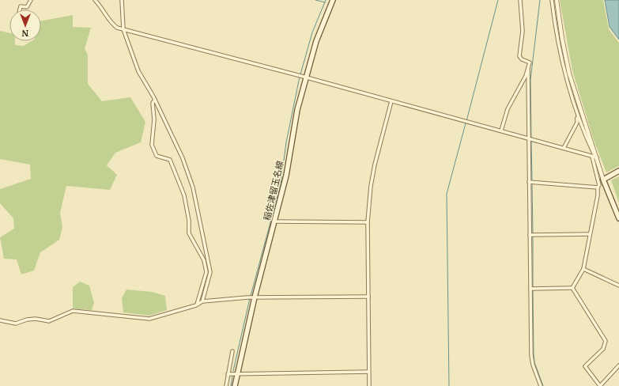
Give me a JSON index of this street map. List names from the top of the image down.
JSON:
{
  "streets": {
    "main road": ["稲佐津留玉名線"]
  },
  "north": "bottom"
}
